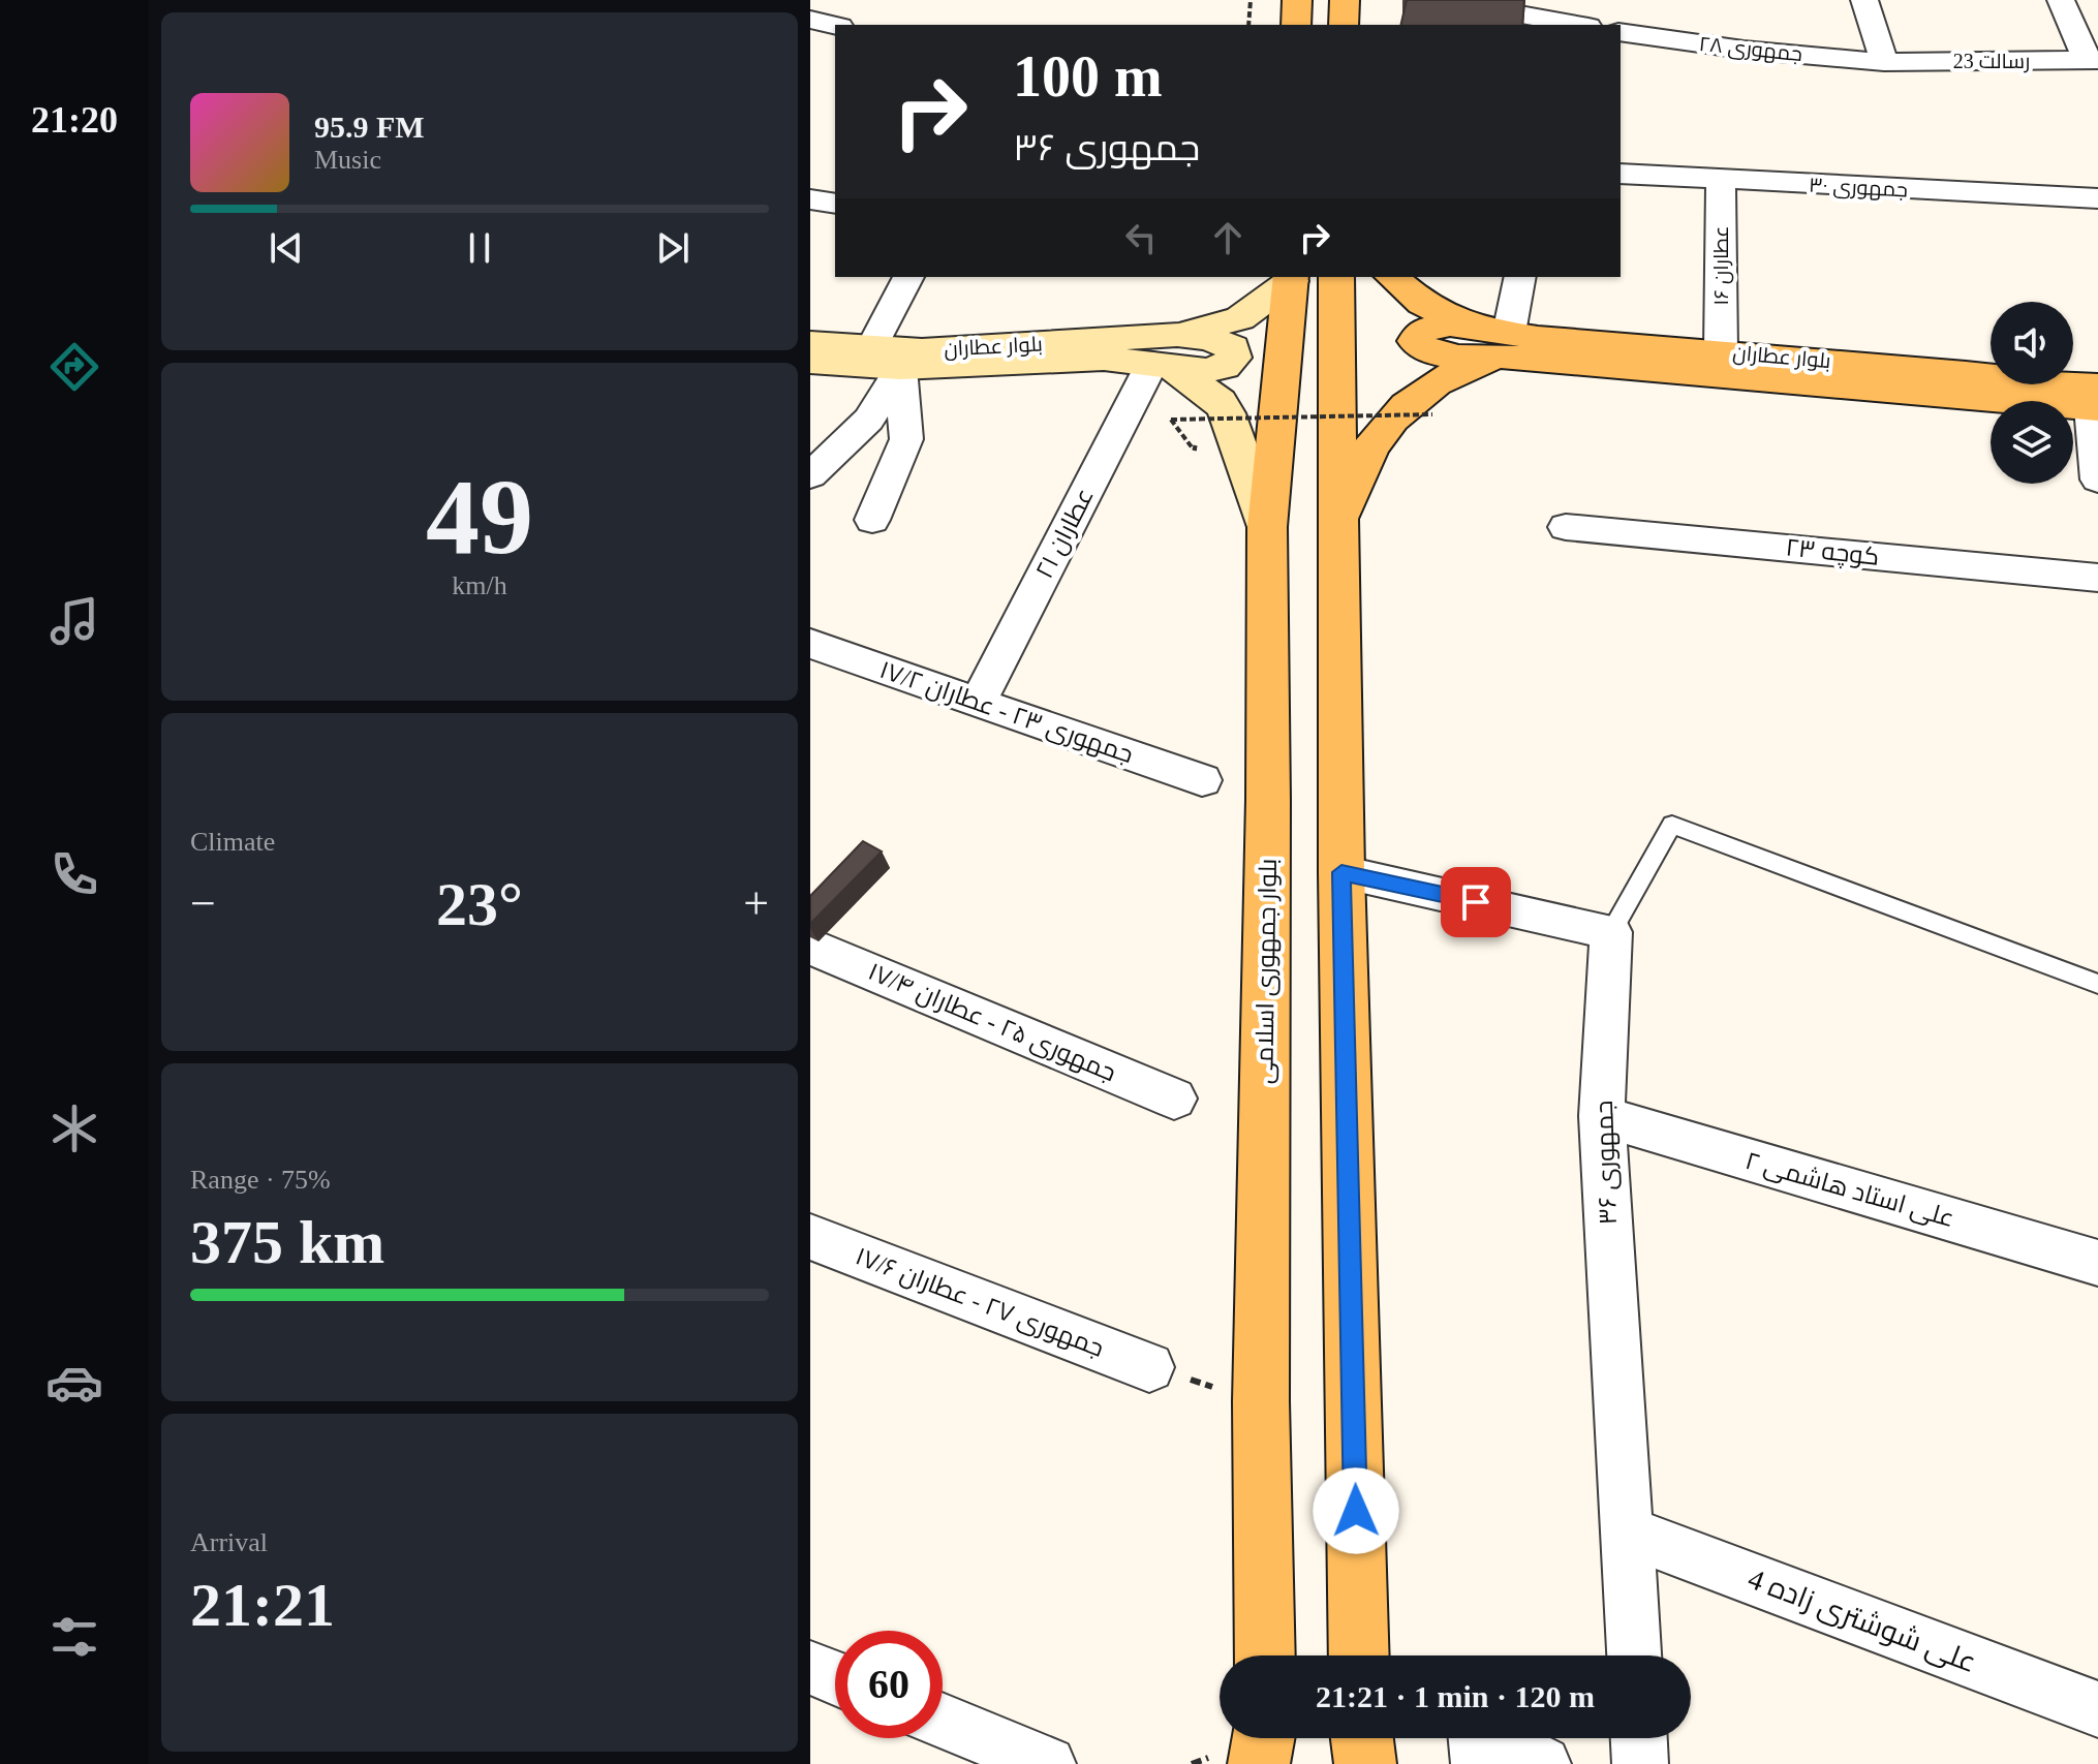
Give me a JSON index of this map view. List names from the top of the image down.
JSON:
{
  "streets": {
    "main road": ["بلوار عطاران", "بلوار جمهوری اسلامی"],
    "street": [
      "جمهوری ۲۸",
      "رسالت 23",
      "جمهوری ۳۰",
      "عطاران ۱۶",
      "عطاران ۲۱",
      "کوچه ۲۳",
      "جمهوری ۲۳ - عطاران ۱۷/۲",
      "جمهوری ۲۵ - عطاران ۱۷/۴",
      "جمهوری ۳۶",
      "علی استاد هاشمی ۲",
      "جمهوری ۲۷ - عطاران ۱۷/۶",
      "علی شوشتری زاده 4"
    ]
  },
  "crossings": [
    ["جمهوری ۲۸", "رسالت 23"],
    ["جمهوری ۳۰", "عطاران ۱۶"],
    ["عطاران ۱۶", "بلوار عطاران"],
    ["بلوار عطاران", "عطاران ۲۱"],
    ["عطاران ۲۱", "جمهوری ۲۳ - عطاران ۱۷/۲"],
    ["جمهوری ۳۶", "علی استاد هاشمی ۲"],
    ["جمهوری ۳۶", "علی شوشتری زاده 4"]
  ],
  "page": {
    "tabs": "21:20",
    "turn": ["100 m", "جمهوری ۳۶"],
    "song": ["95.9 FM", "Music"],
    "tile": [
      ["49", "km/h"],
      "Climate",
      ["Range · 75%", "375 km"],
      ["Arrival", "21:21"]
    ],
    "heat": ["−", "23°", "+"],
    "limit": "60",
    "trip": "21:21 · 1 min · 120 m"
  }
}
